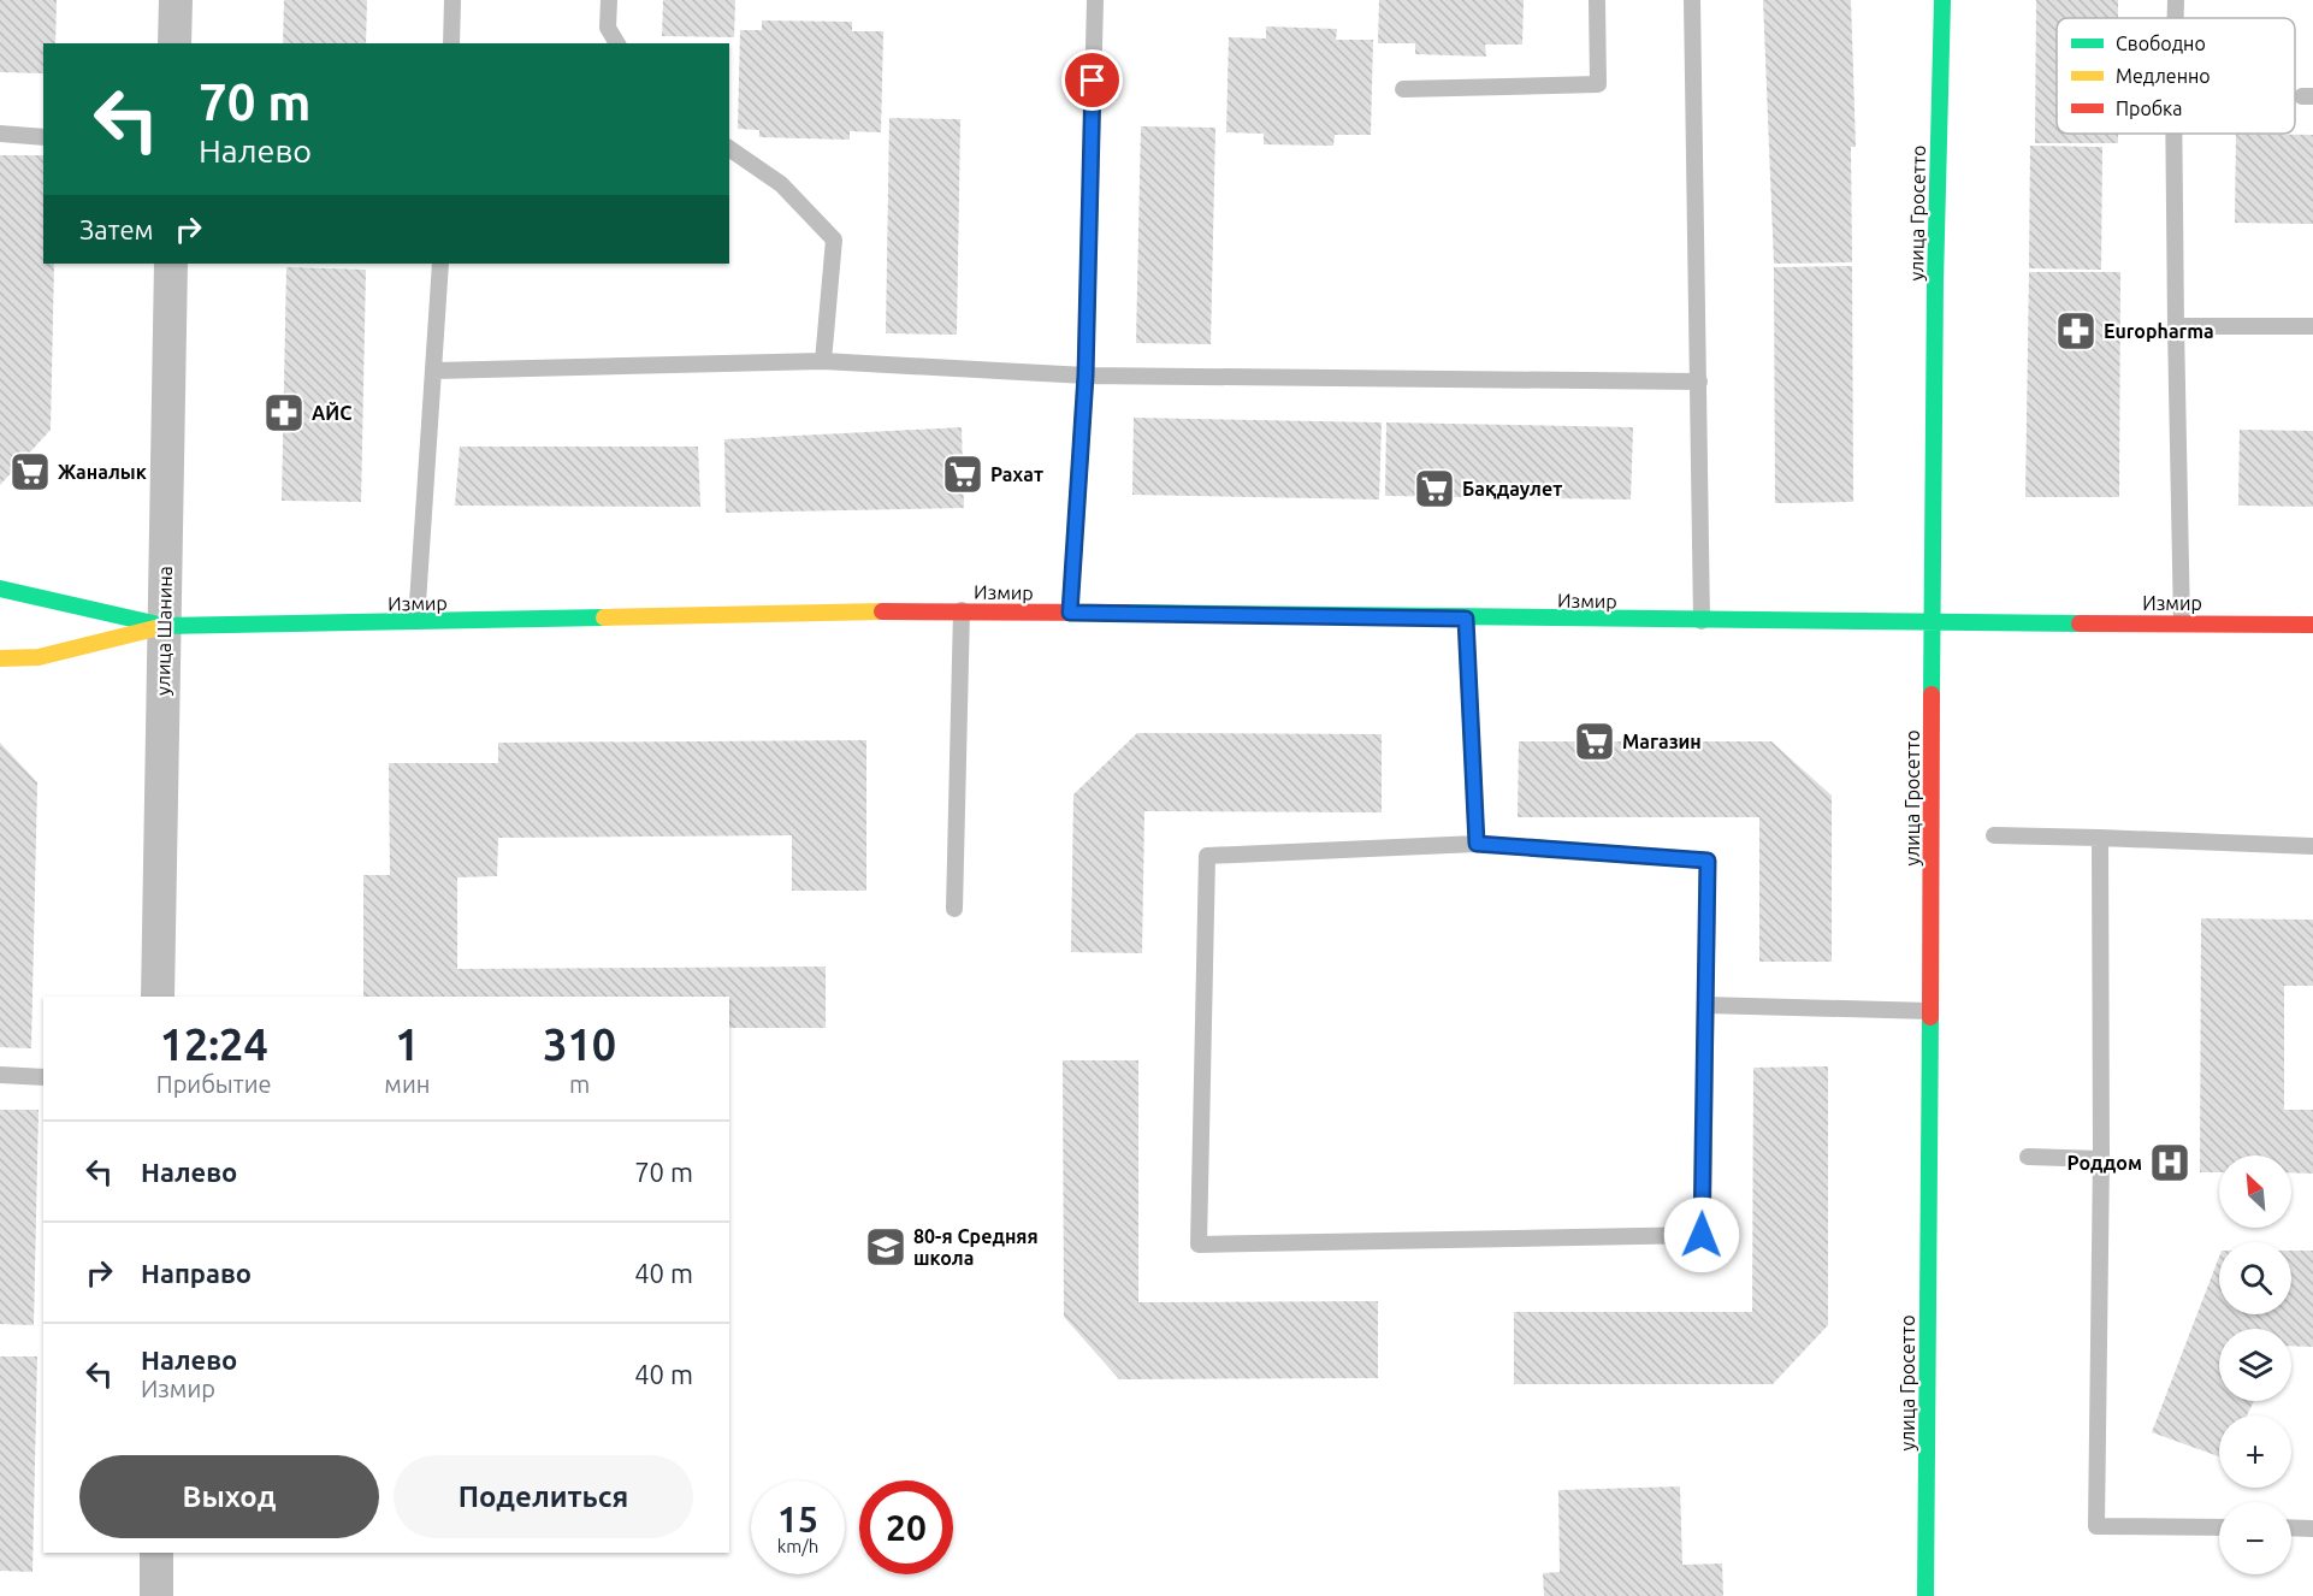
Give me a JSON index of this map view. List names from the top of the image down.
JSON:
{
  "streets": {
    "street": ["улица Гросетто", "Измир", "улица Шанина"]
  },
  "crossings": [
    ["улица Гросетто", "Измир"],
    ["Измир", "улица Шанина"]
  ],
  "places": {
    "pharmacy": ["Europharma", "АЙС"],
    "supermarket": [
      "Жаналык",
      "Рахат",
      "Бақдаулет",
      "Магазин"
    ],
    "hospital": ["Роддом"],
    "school or university": ["80-я Средняя школа"]
  },
  "legend": ["Свободно", "Медленно", "Пробка"],
  "north": "top left",
  "page": {
    "turn": ["70 m", "Налево"],
    "then": "Затем",
    "eta": [
      "12:24",
      "Прибытие",
      "1",
      "мин",
      "310",
      "m"
    ],
    "list": [
      {
        "name": "Налево",
        "value": "70 m"
      },
      {
        "name": "Направо",
        "value": "40 m"
      },
      {
        "name": "Налево",
        "note": "Измир",
        "value": "40 m"
      }
    ],
    "map_buttons": ["+", "−"],
    "buttons": ["Выход", "Поделиться"],
    "speed": "15 km/h",
    "limit": "20"
  }
}
